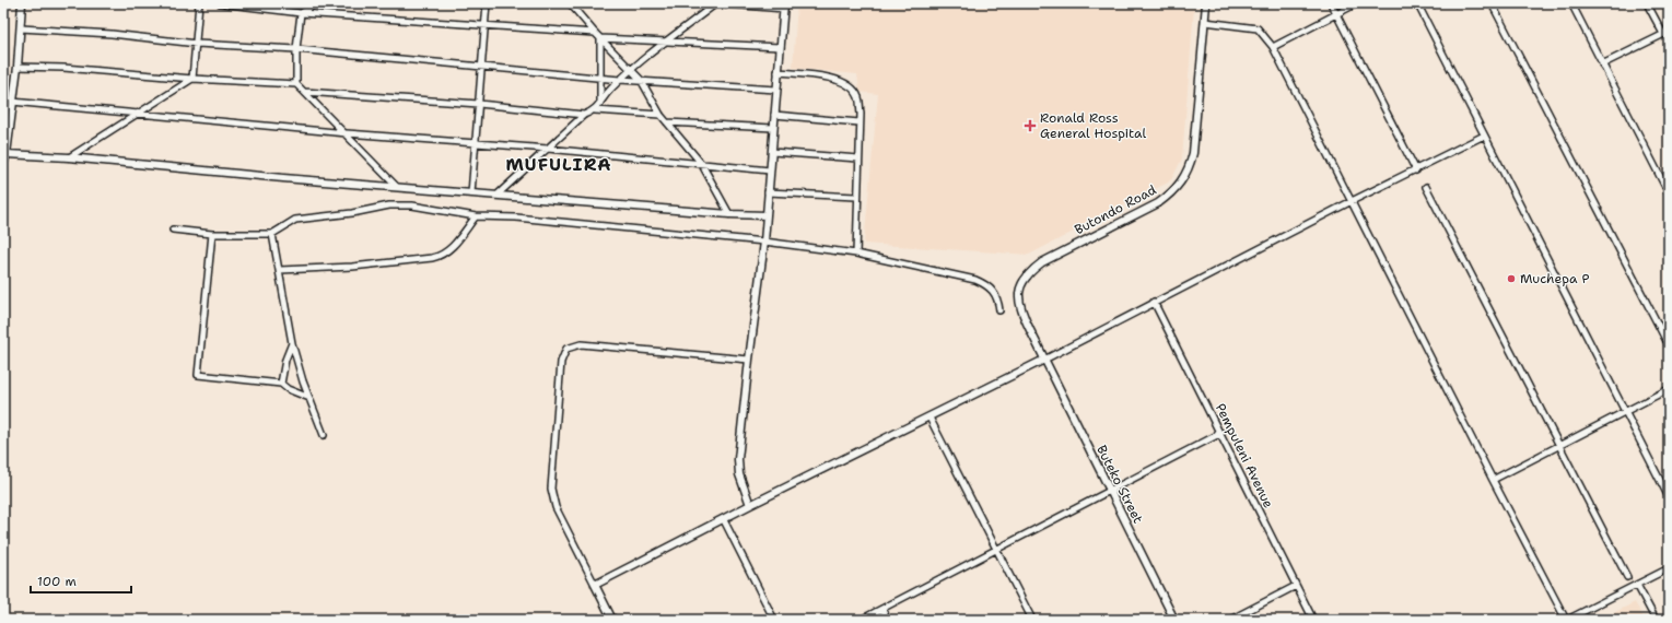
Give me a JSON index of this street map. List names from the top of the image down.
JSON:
{
  "streets": {
    "street": ["Butondo Road", "Pempuleni Avenue", "Buteko Street"]
  },
  "crossings": [
    ["Butondo Road", "Buteko Street"]
  ],
  "districts": ["MUFULIRA"],
  "places": {
    "health": ["Ronald Ross General Hospital"],
    "other": ["Muchepa P"]
  },
  "scale_bar": "100 m"
}
